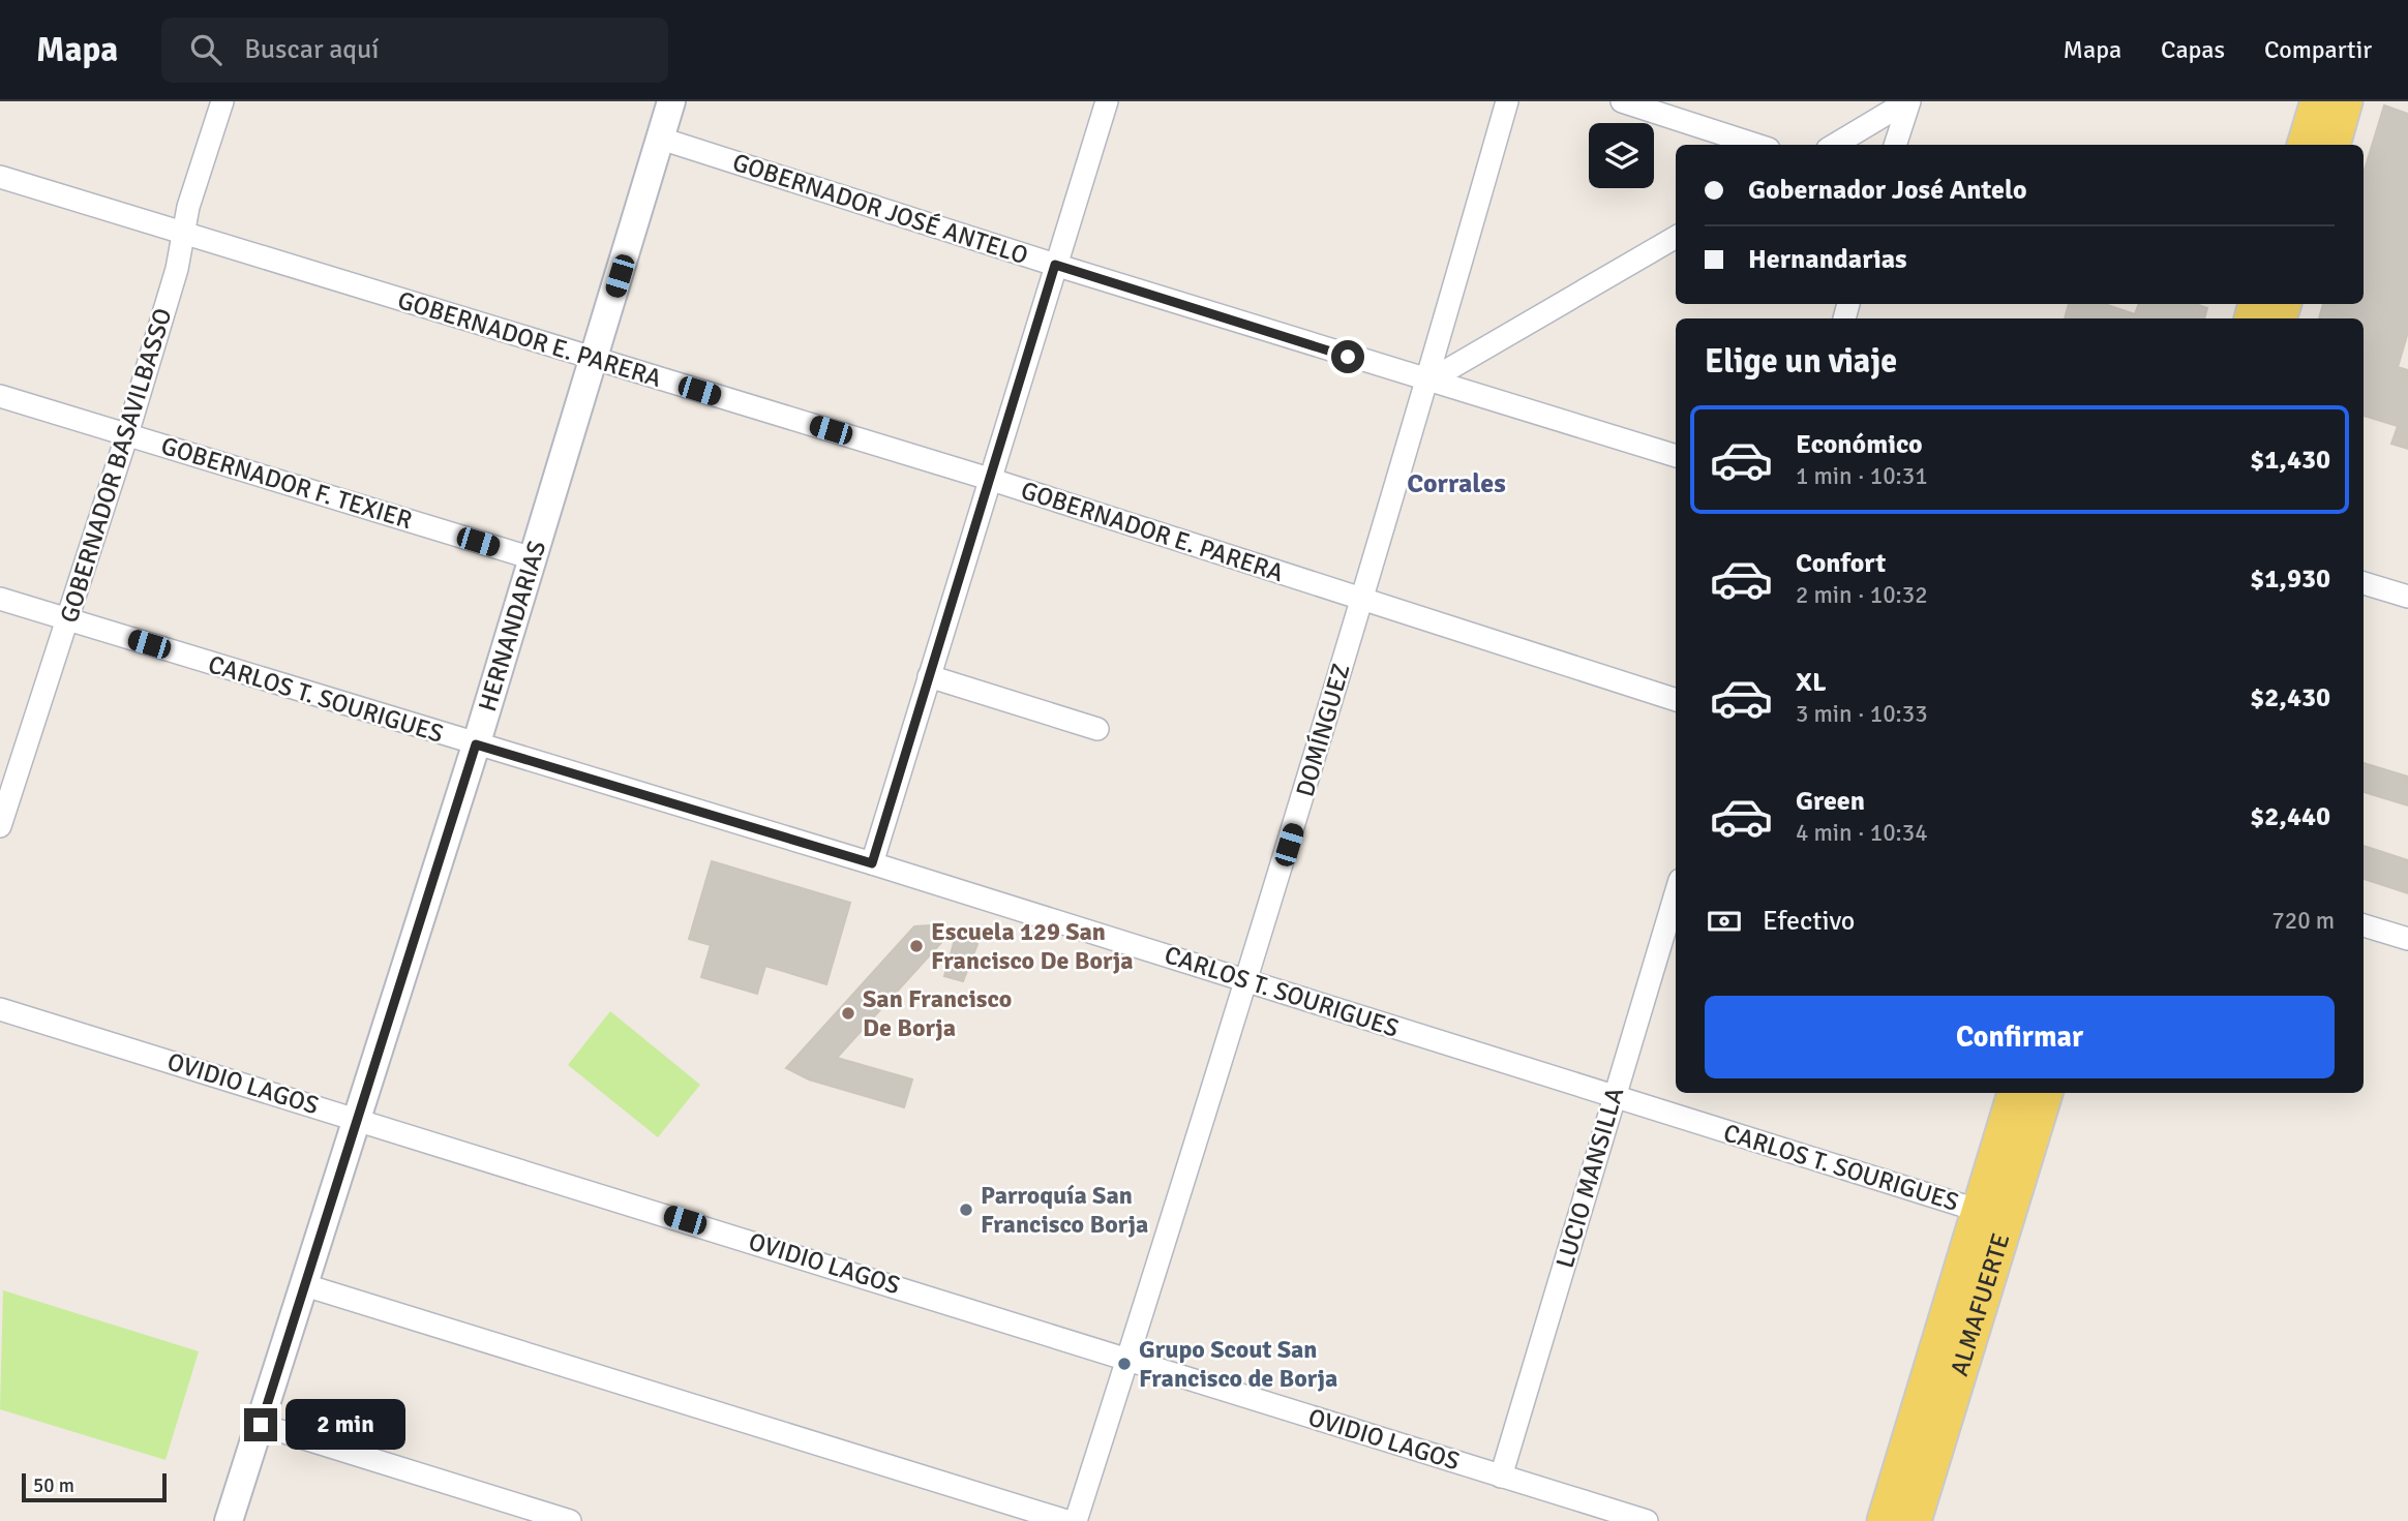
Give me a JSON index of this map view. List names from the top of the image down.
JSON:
{
  "streets": {
    "main road": ["ALMAFUERTE"],
    "street": [
      "GOBERNADOR JOSÉ ANTELO",
      "GOBERNADOR E. PARERA",
      "GOBERNADOR BASAVILBASSO",
      "GOBERNADOR F. TEXIER",
      "HERNANDARIAS",
      "CARLOS T. SOURIGUES",
      "DOMÍNGUEZ",
      "OVIDIO LAGOS",
      "LUCIO MANSILLA"
    ]
  },
  "crossings": [
    ["GOBERNADOR JOSÉ ANTELO", "HERNANDARIAS"],
    ["GOBERNADOR JOSÉ ANTELO", "DOMÍNGUEZ"],
    ["GOBERNADOR E. PARERA", "GOBERNADOR BASAVILBASSO"],
    ["GOBERNADOR E. PARERA", "HERNANDARIAS"],
    ["GOBERNADOR E. PARERA", "DOMÍNGUEZ"],
    ["GOBERNADOR BASAVILBASSO", "GOBERNADOR F. TEXIER"],
    ["GOBERNADOR BASAVILBASSO", "CARLOS T. SOURIGUES"],
    ["GOBERNADOR F. TEXIER", "HERNANDARIAS"],
    ["HERNANDARIAS", "CARLOS T. SOURIGUES"],
    ["HERNANDARIAS", "OVIDIO LAGOS"],
    ["CARLOS T. SOURIGUES", "DOMÍNGUEZ"],
    ["CARLOS T. SOURIGUES", "LUCIO MANSILLA"],
    ["CARLOS T. SOURIGUES", "ALMAFUERTE"],
    ["DOMÍNGUEZ", "OVIDIO LAGOS"],
    ["OVIDIO LAGOS", "LUCIO MANSILLA"]
  ],
  "districts": ["Corrales"],
  "places": [
    "Escuela 129 San Francisco De Borja",
    "San Francisco De Borja",
    "Parroquía San Francisco Borja",
    "Grupo Scout San Francisco de Borja"
  ],
  "scale_bar": "50 m",
  "page": {
    "header": "Mapa",
    "search": "Buscar aquí",
    "nav": ["Mapa", "Capas", "Compartir"],
    "banner": ["Gobernador José Antelo", "Hernandarias"],
    "heading": "Elige un viaje",
    "list": [
      {
        "name": "Económico",
        "note": "1 min · 10:31",
        "value": "$1,430"
      },
      {
        "name": "Confort",
        "note": "2 min · 10:32",
        "value": "$1,930"
      },
      {
        "name": "XL",
        "note": "3 min · 10:33",
        "value": "$2,430"
      },
      {
        "name": "Green",
        "note": "4 min · 10:34",
        "value": "$2,440"
      }
    ],
    "pay": ["Efectivo", "720 m"],
    "buttons": "Confirmar",
    "bubble": "2 min",
    "scale": "50 m"
  }
}
